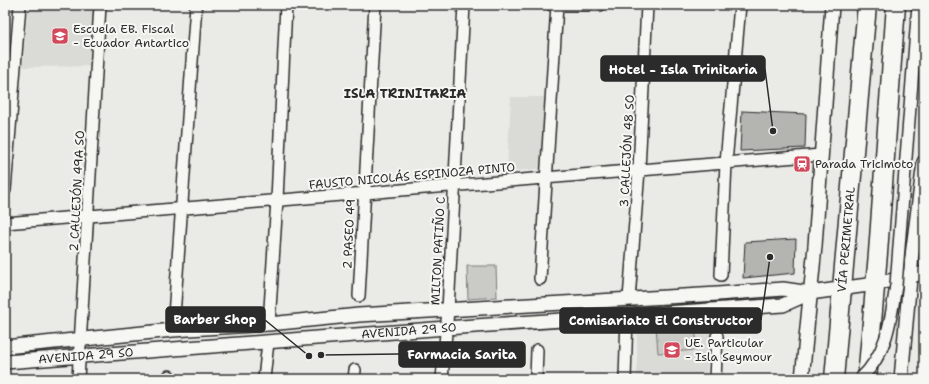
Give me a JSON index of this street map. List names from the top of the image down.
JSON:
{
  "streets": {
    "highway": ["VÍA PERIMETRAL"],
    "street": [
      "3 CALLEJÓN 48 SO",
      "FAUSTO NICOLÁS ESPINOZA PINTO",
      "2 CALLEJÓN 49A SO",
      "2 PASEO 49",
      "MILTON PATIÑO C",
      "AVENIDA 29 SO"
    ]
  },
  "crossings": [
    ["3 CALLEJÓN 48 SO", "FAUSTO NICOLÁS ESPINOZA PINTO"],
    ["3 CALLEJÓN 48 SO", "AVENIDA 29 SO"],
    ["FAUSTO NICOLÁS ESPINOZA PINTO", "2 CALLEJÓN 49A SO"],
    ["FAUSTO NICOLÁS ESPINOZA PINTO", "2 PASEO 49"],
    ["FAUSTO NICOLÁS ESPINOZA PINTO", "MILTON PATIÑO C"],
    ["2 CALLEJÓN 49A SO", "AVENIDA 29 SO"],
    ["VÍA PERIMETRAL", "AVENIDA 29 SO"],
    ["MILTON PATIÑO C", "AVENIDA 29 SO"]
  ],
  "districts": ["ISLA TRINITARIA"],
  "places": {
    "school or university": ["Escuela EB. Fiscal - Ecuador Antartico", "UE. Particular - Isla Seymour"],
    "other": [
      "Hotel - Isla Trinitaria",
      "Comisariato El Constructor",
      "Farmacia Sarita",
      "Barber Shop"
    ],
    "station": ["Parada Tricimoto"]
  }
}
